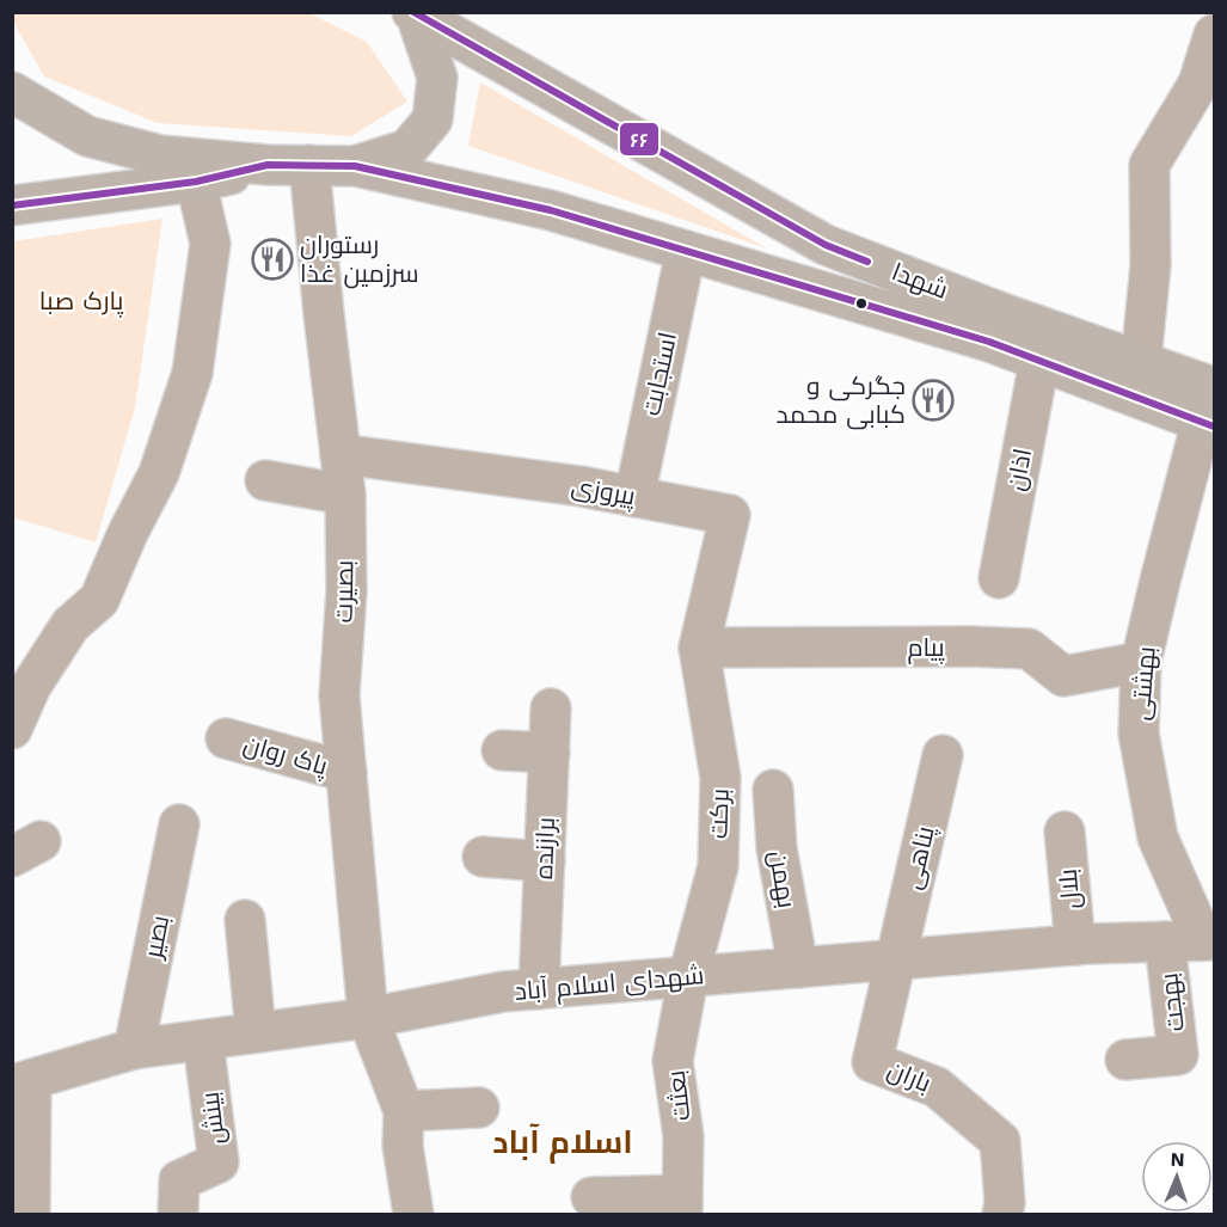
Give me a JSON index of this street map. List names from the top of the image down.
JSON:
{
  "streets": {
    "main road": ["شهدا"],
    "street": [
      "استجابت",
      "اذان",
      "پیروزی",
      "بصیرت",
      "پیام",
      "بهشتی",
      "پاک روان",
      "برکت",
      "برازنده",
      "پناهی",
      "بهمن",
      "بلال",
      "بصیر",
      "شهدای اسلام آباد",
      "بهجت",
      "باران",
      "بعثت",
      "بینش"
    ]
  },
  "crossings": [
    ["شهدا", "استجابت"],
    ["شهدا", "اذان"],
    ["شهدا", "بهشتی"],
    ["استجابت", "پیروزی"],
    ["پیروزی", "بصیرت"],
    ["پیروزی", "پیام"],
    ["پیروزی", "برکت"],
    ["بصیرت", "پاک روان"],
    ["بصیرت", "شهدای اسلام آباد"],
    ["پیام", "بهشتی"],
    ["پیام", "برکت"],
    ["بهشتی", "شهدای اسلام آباد"],
    ["برکت", "شهدای اسلام آباد"],
    ["برکت", "بعثت"],
    ["برازنده", "شهدای اسلام آباد"],
    ["پناهی", "شهدای اسلام آباد"],
    ["پناهی", "باران"],
    ["بهمن", "شهدای اسلام آباد"],
    ["بلال", "شهدای اسلام آباد"],
    ["بصیر", "شهدای اسلام آباد"],
    ["شهدای اسلام آباد", "بهجت"],
    ["شهدای اسلام آباد", "باران"],
    ["شهدای اسلام آباد", "بعثت"],
    ["شهدای اسلام آباد", "بینش"]
  ],
  "districts": ["اسلام آباد"],
  "parks": ["پارک صبا"],
  "places": {
    "restaurant": ["رستوران سرزمین غذا", "جگرکی و کبابی محمد"]
  },
  "lines": ["transit line ۶۶"],
  "north": "top"
}
